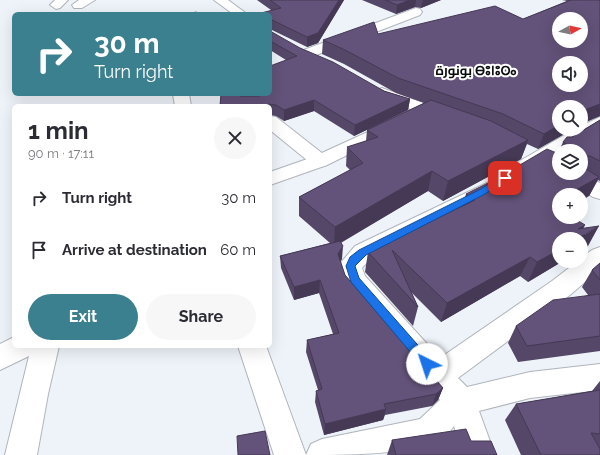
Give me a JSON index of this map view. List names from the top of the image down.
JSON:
{
  "districts": ["بونورة ⴱⵓⵏⵓⵔⴰ"],
  "north": "right",
  "page": {
    "map_buttons": ["+", "−"],
    "turn": ["30 m", "Turn right"],
    "heading": ["1 min", "90 m · 17:11"],
    "list": [
      {
        "name": "Turn right",
        "value": "30 m"
      },
      {
        "name": "Arrive at destination",
        "value": "60 m"
      }
    ],
    "buttons": ["Exit", "Share"]
  }
}
